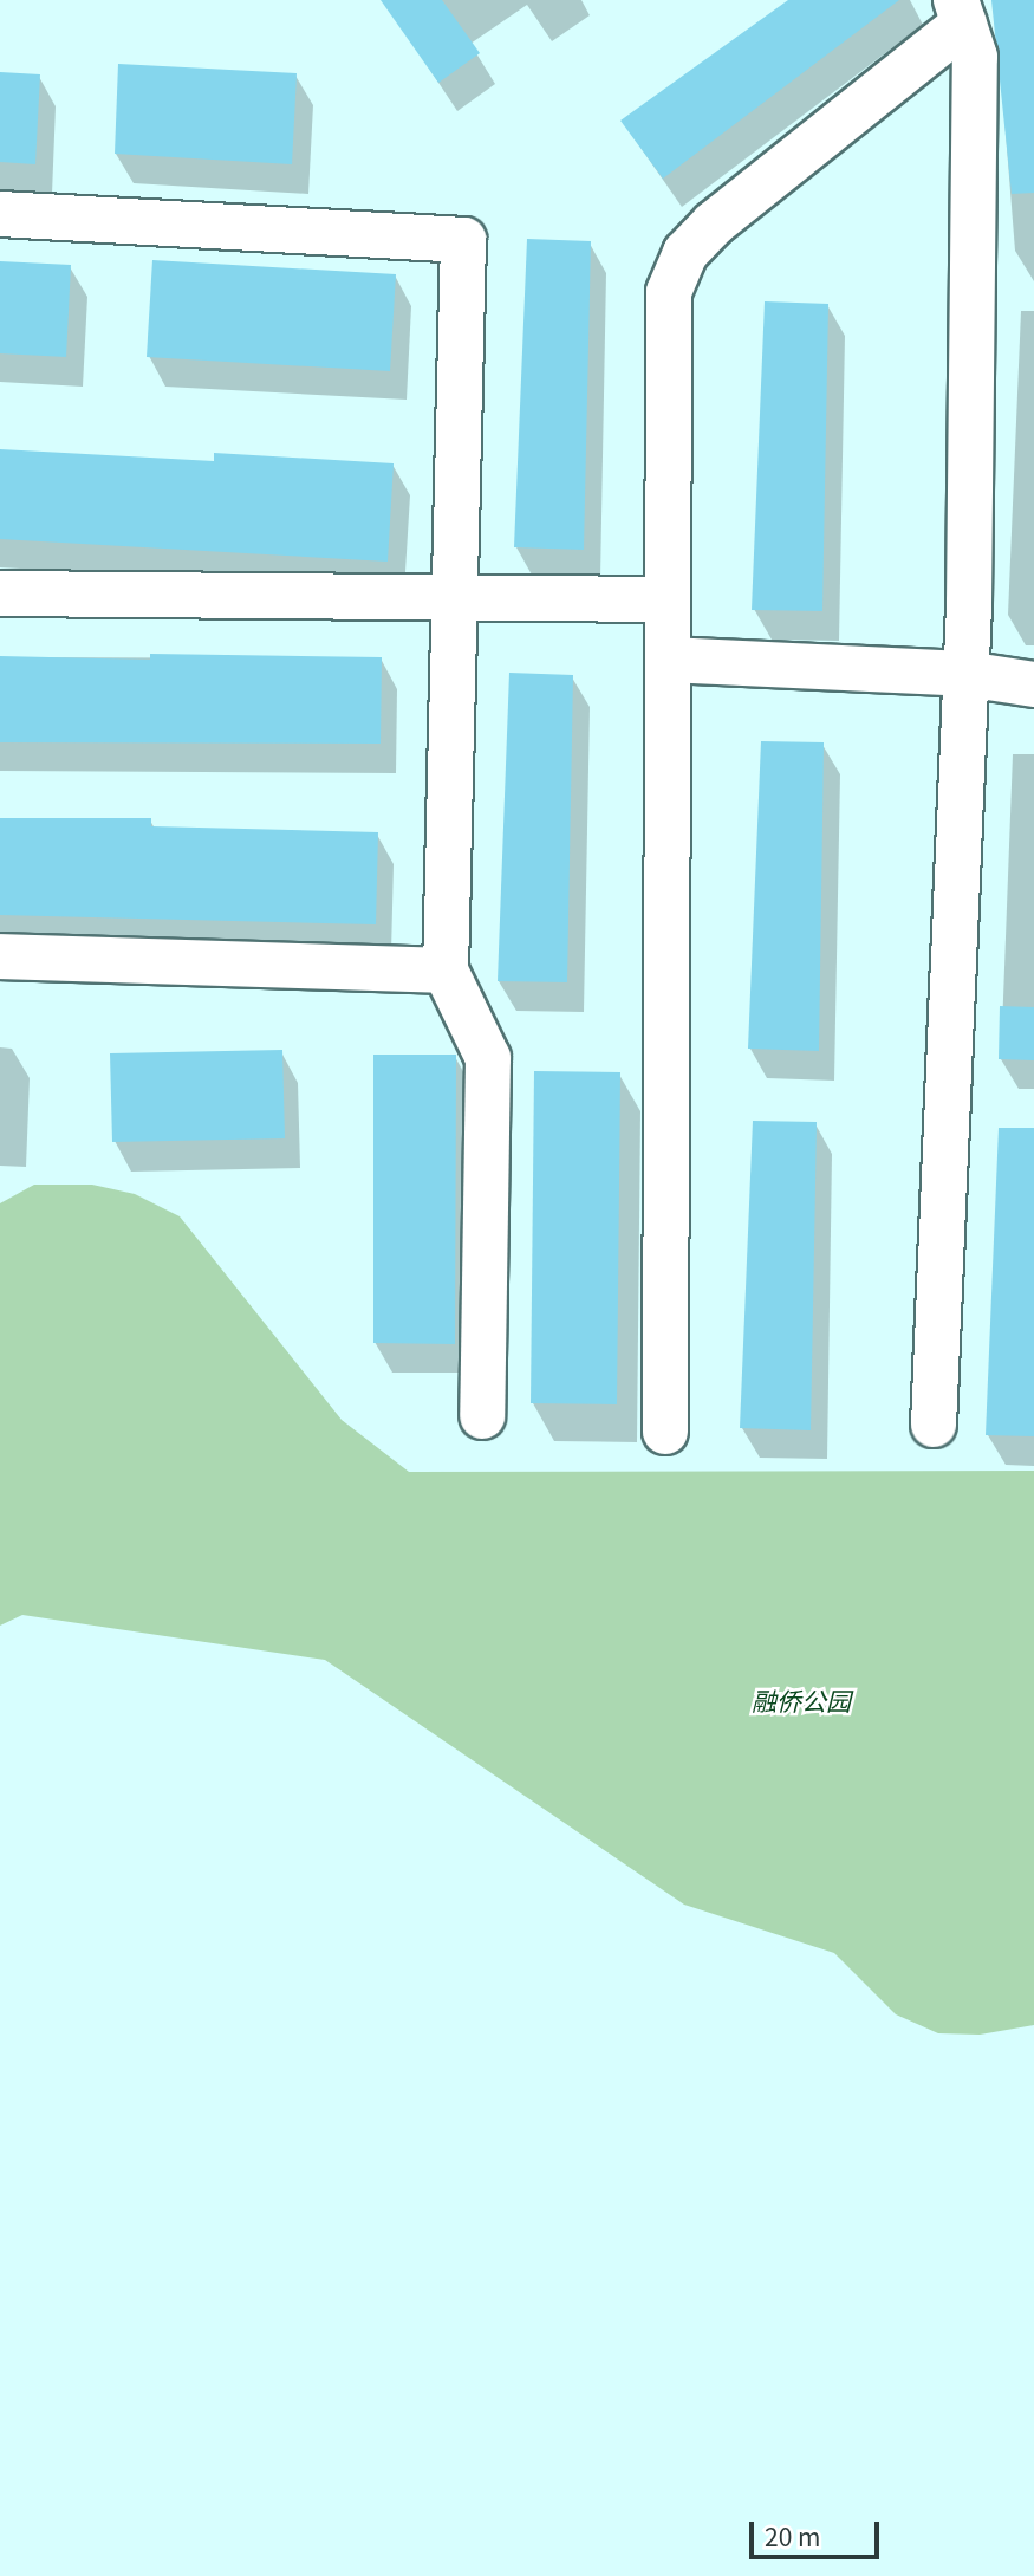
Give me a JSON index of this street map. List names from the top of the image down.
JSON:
{
  "parks": ["融侨公园"],
  "scale_bar": "20 m"
}
